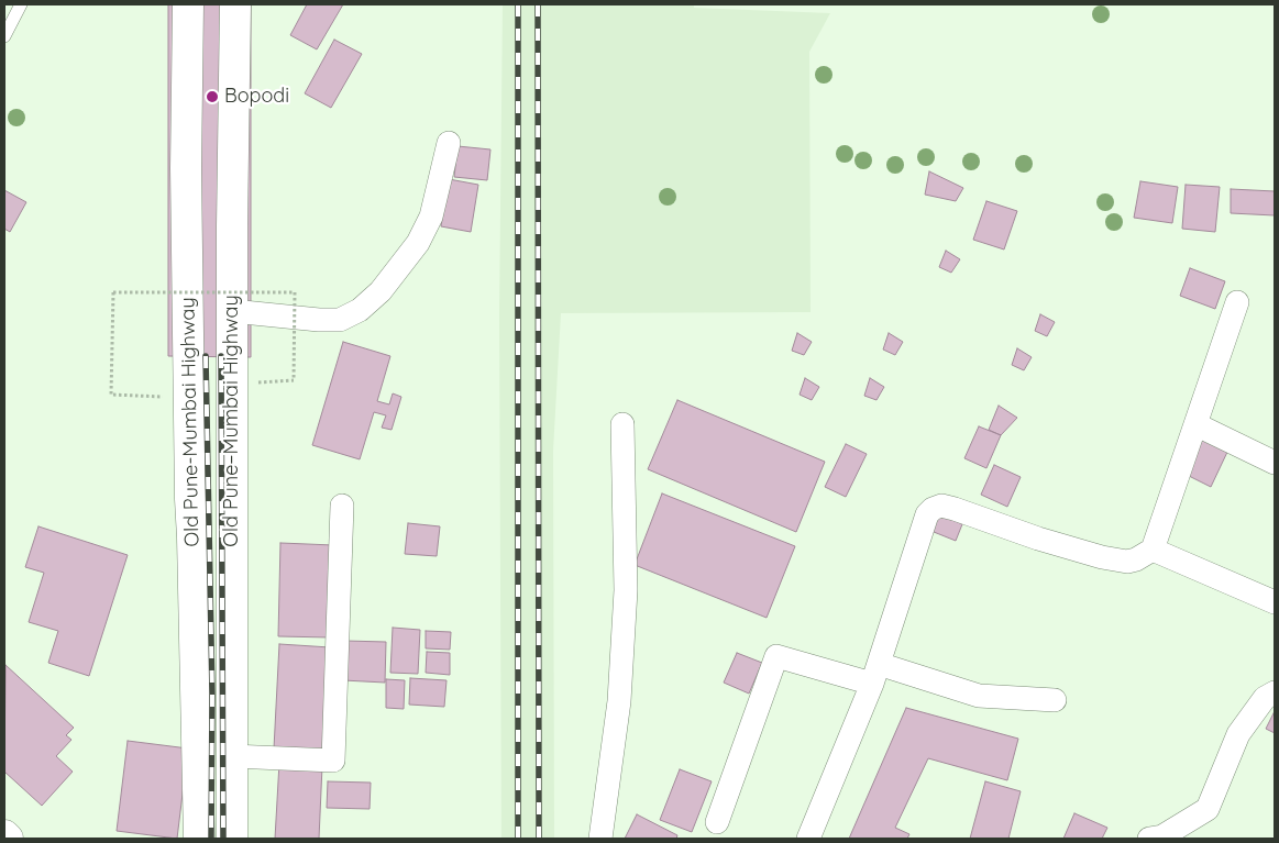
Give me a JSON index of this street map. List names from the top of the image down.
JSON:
{
  "streets": {
    "main road": ["Old Pune–Mumbai Highway", "Old Pune-Mumbai Highway"]
  },
  "places": ["Bopodi"]
}
